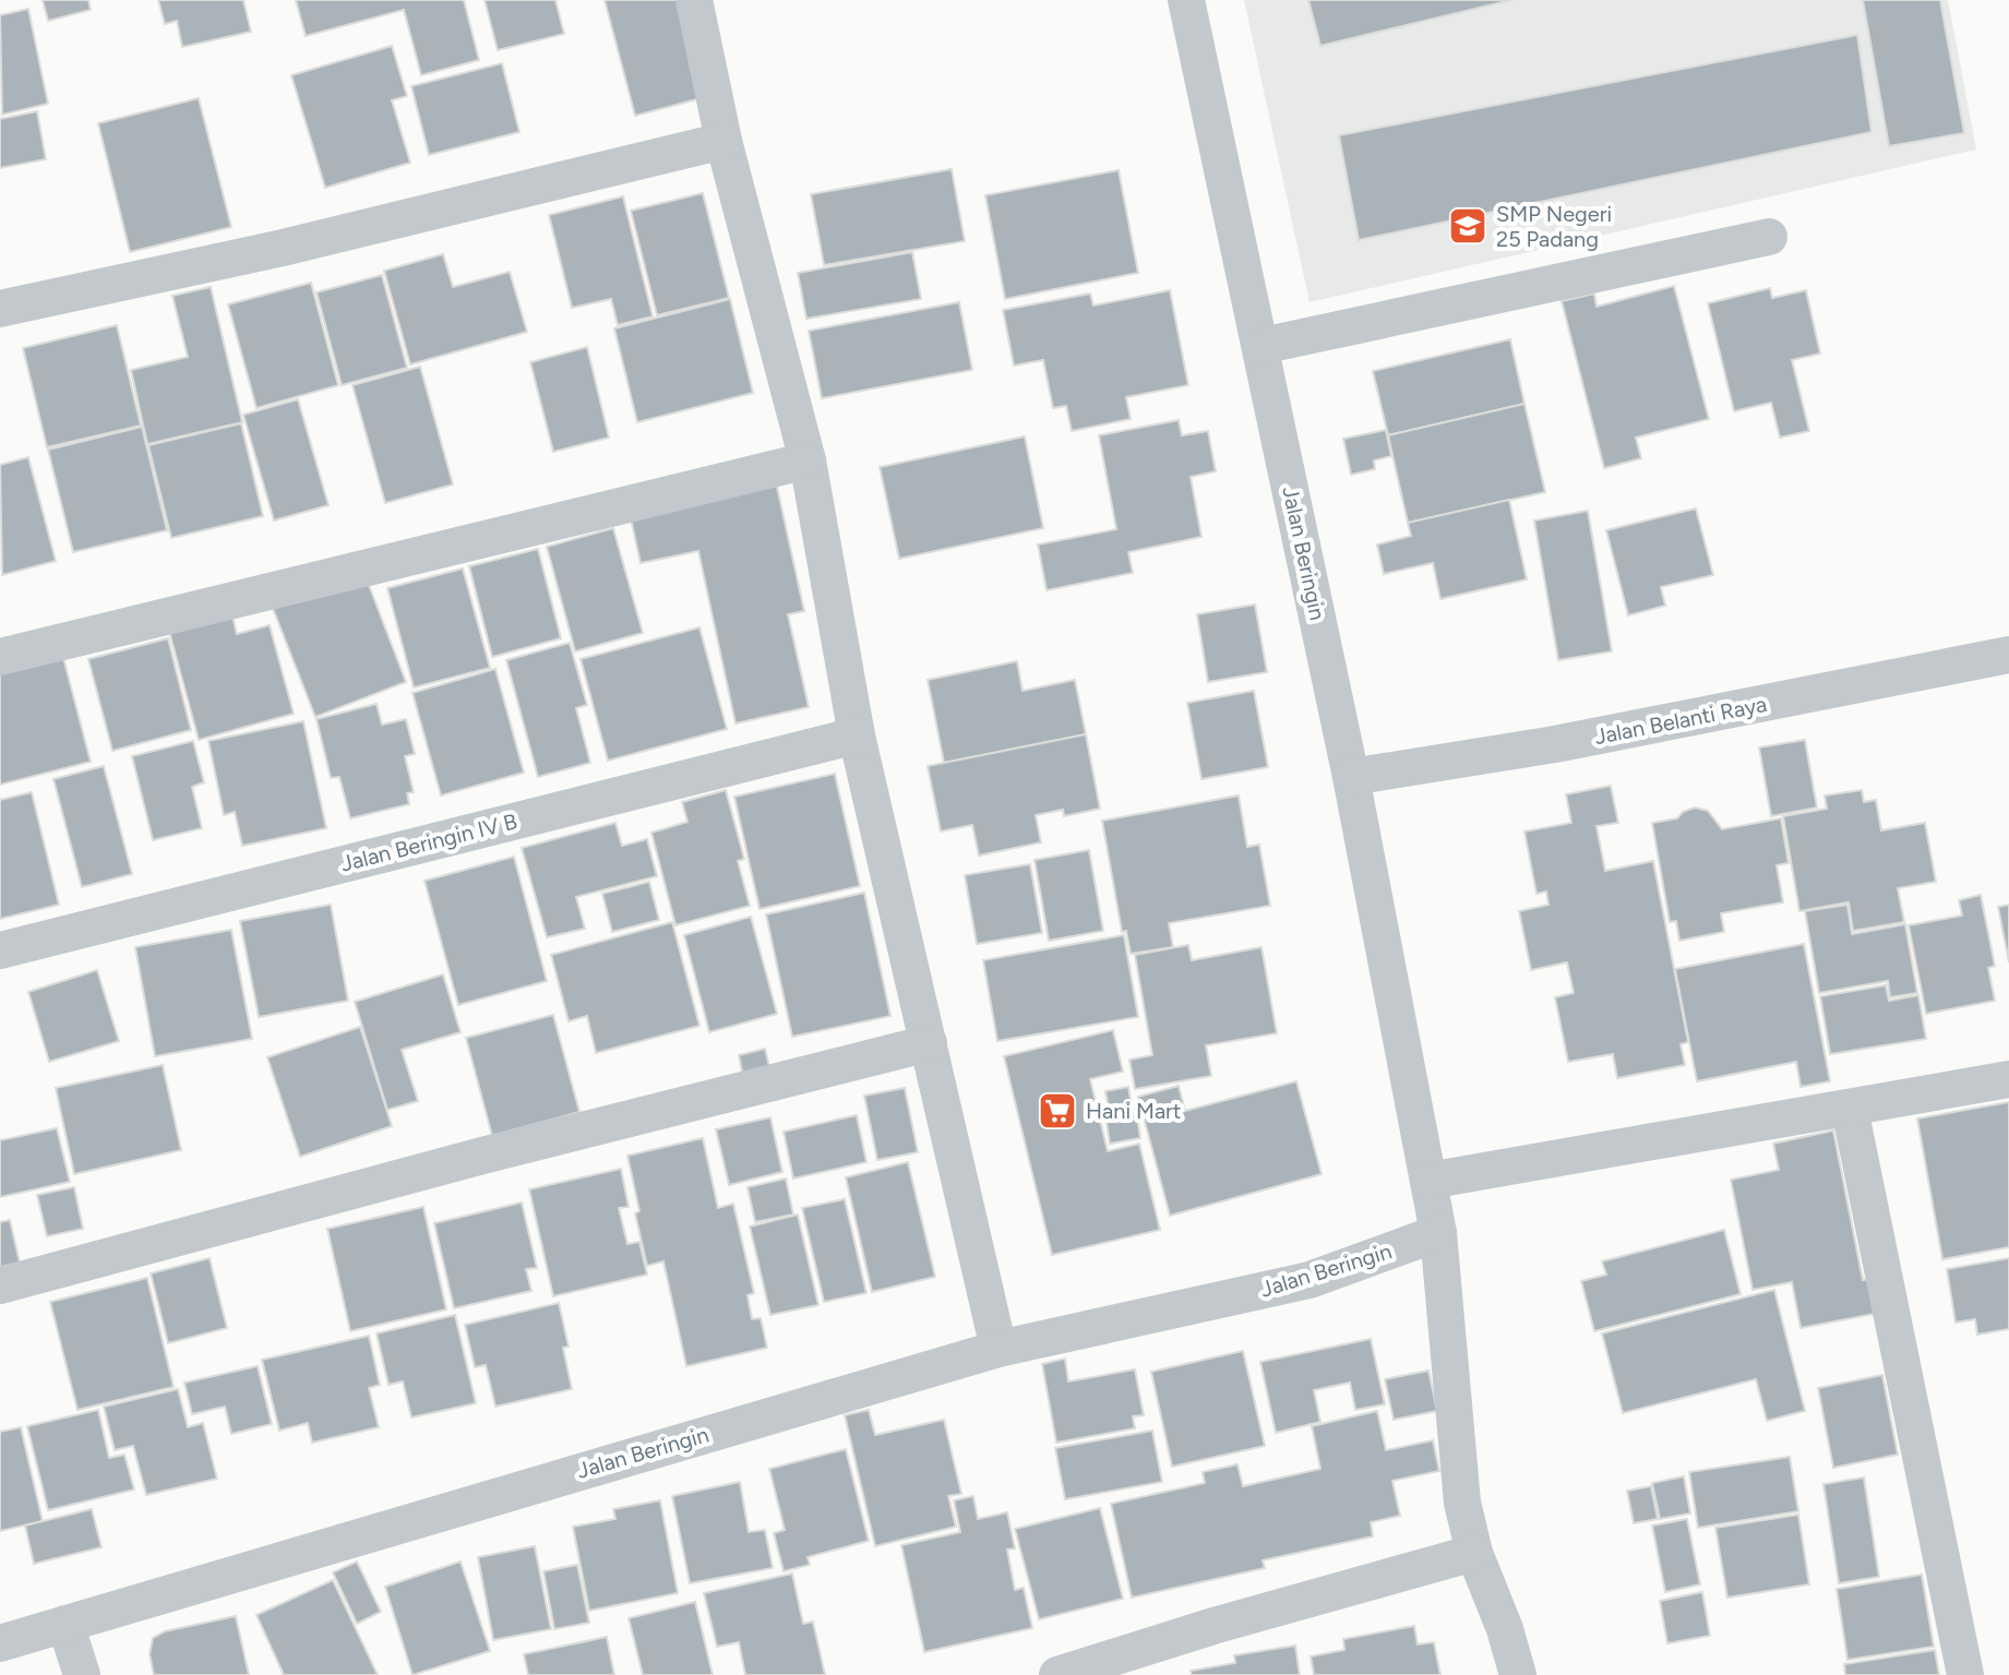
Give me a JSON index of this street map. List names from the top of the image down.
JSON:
{
  "streets": {
    "street": ["Jalan Beringin", "Jalan Belanti Raya", "Jalan Beringin IV B"]
  },
  "crossings": [
    ["Jalan Beringin", "Jalan Belanti Raya"]
  ],
  "places": {
    "school or university": ["SMP Negeri 25 Padang"],
    "supermarket": ["Hani Mart"]
  }
}
